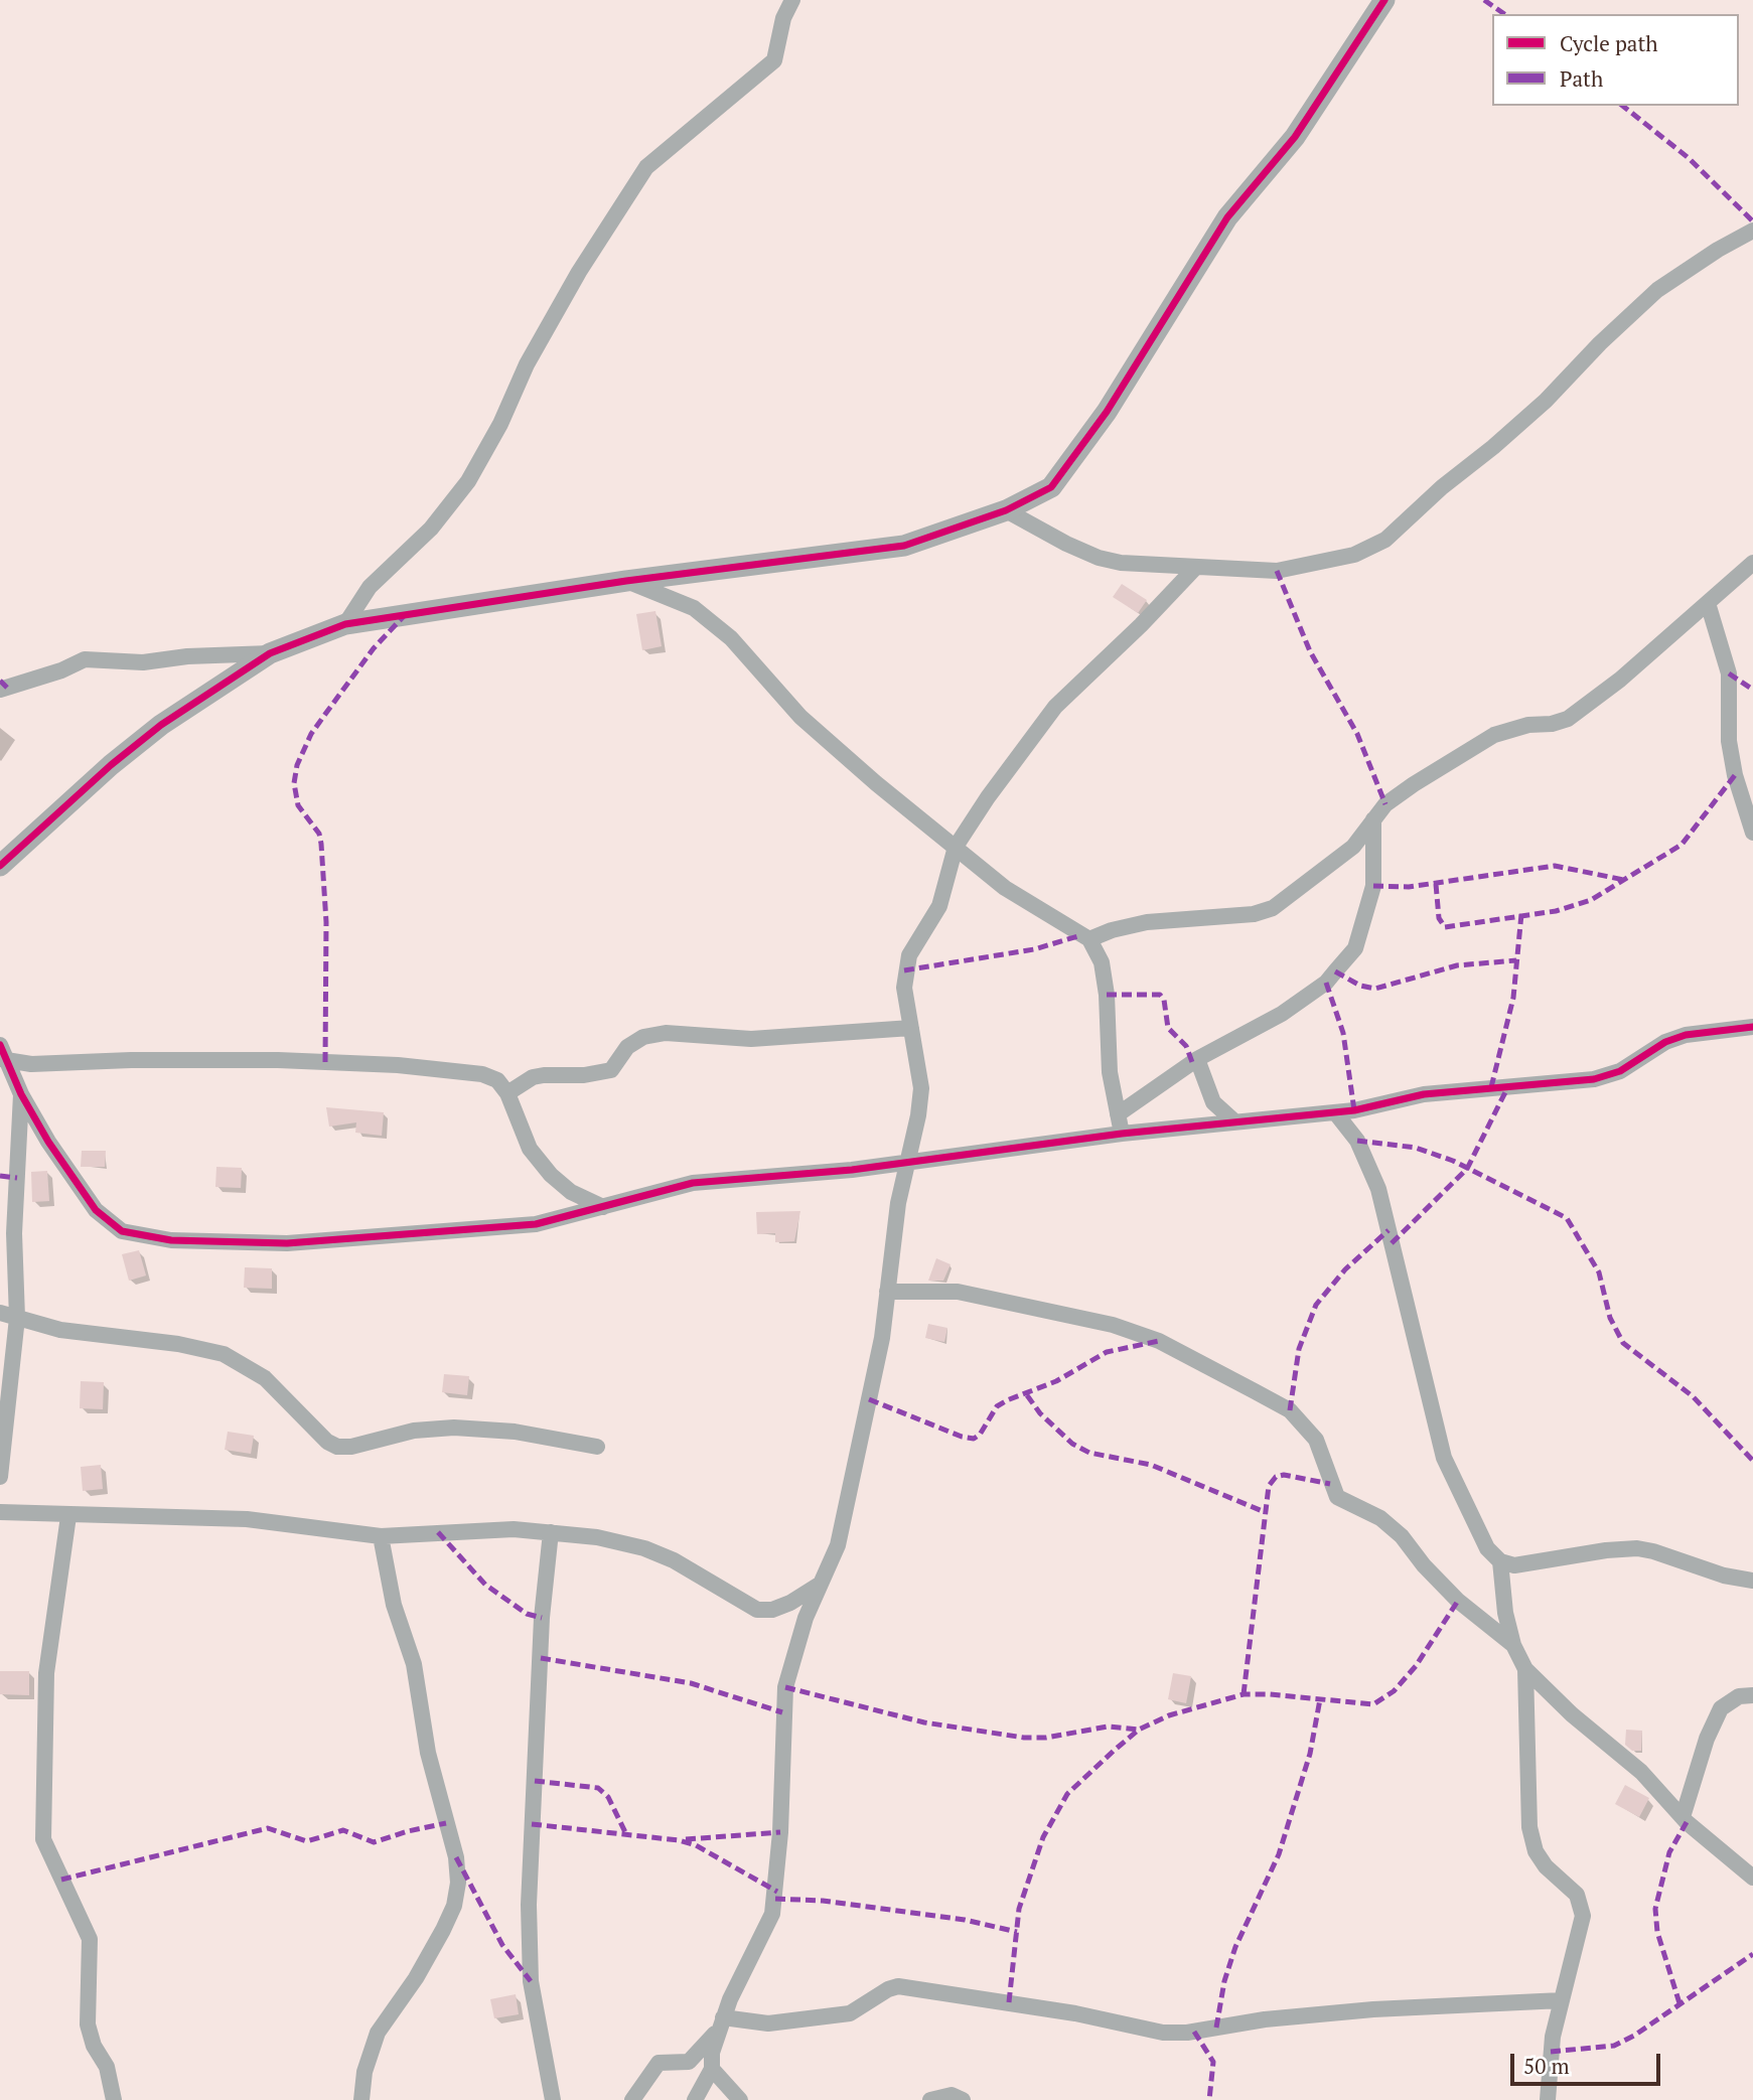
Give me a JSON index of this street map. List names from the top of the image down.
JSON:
{
  "legend": ["Cycle path", "Path"],
  "scale_bar": "50 m"
}
